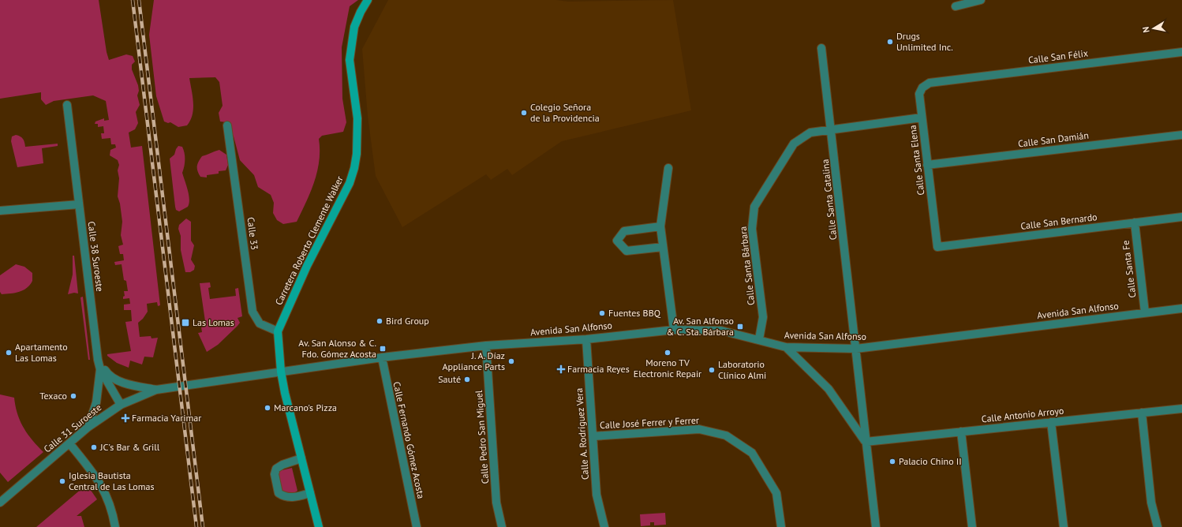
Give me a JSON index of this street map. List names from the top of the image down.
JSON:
{
  "streets": {
    "main road": ["Carretera Roberto Clemente Walker"],
    "street": [
      "Calle San Félix",
      "Calle San Damián",
      "Calle Santa Elena",
      "Calle Santa Catalina",
      "Calle San Bernardo",
      "Calle 33",
      "Calle 38 Suroeste",
      "Calle Santa Bárbara",
      "Calle Santa Fe",
      "Avenida San Alfonso",
      "Calle Antonio Arroyo",
      "Calle José Ferrer y Ferrer",
      "Calle 31 Suroeste",
      "Calle A. Rodríguez Vera",
      "Calle Pedro San Miguel",
      "Calle Fernando Gómez Acosta"
    ]
  },
  "crossings": [
    ["Calle San Félix", "Calle Santa Elena"],
    ["Calle San Damián", "Calle Santa Elena"],
    ["Calle Santa Elena", "Calle San Bernardo"],
    ["Calle Santa Elena", "Calle Santa Bárbara"],
    ["Calle Santa Catalina", "Calle Santa Bárbara"],
    ["Calle Santa Catalina", "Avenida San Alfonso"],
    ["Calle Santa Catalina", "Calle Antonio Arroyo"],
    ["Calle San Bernardo", "Calle Santa Fe"],
    ["Calle 33", "Carretera Roberto Clemente Walker"],
    ["Carretera Roberto Clemente Walker", "Avenida San Alfonso"],
    ["Carretera Roberto Clemente Walker", "Calle 31 Suroeste"],
    ["Calle 38 Suroeste", "Calle 31 Suroeste"],
    ["Calle Santa Bárbara", "Avenida San Alfonso"],
    ["Calle Santa Fe", "Avenida San Alfonso"],
    ["Avenida San Alfonso", "Calle 31 Suroeste"],
    ["Avenida San Alfonso", "Calle A. Rodríguez Vera"],
    ["Avenida San Alfonso", "Calle Pedro San Miguel"],
    ["Avenida San Alfonso", "Calle Fernando Gómez Acosta"],
    ["Calle José Ferrer y Ferrer", "Calle A. Rodríguez Vera"]
  ],
  "places": {
    "other": [
      "Drugs Unlimited Inc.",
      "Colegio Señora de la Providencia",
      "Fuentes BBQ",
      "Bird Group",
      "Apartamento Las Lomas",
      "Moreno TV Electronic Repair",
      "J. A. Díaz Appliance Parts",
      "Laboratorio Clínico Almi",
      "Sauté",
      "Texaco",
      "Marcano's Pizza",
      "JC's Bar & Grill",
      "Palacio Chino II",
      "Iglesia Bautista Central de Las Lomas"
    ],
    "transit": ["Las Lomas", "Av. San Alfonso & C. Sta. Bárbara", "Av. San Alonso & C. Fdo. Gómez Acosta"],
    "health": ["Farmacia Reyes", "Farmacia Yarimar"]
  },
  "north": "left"
}
